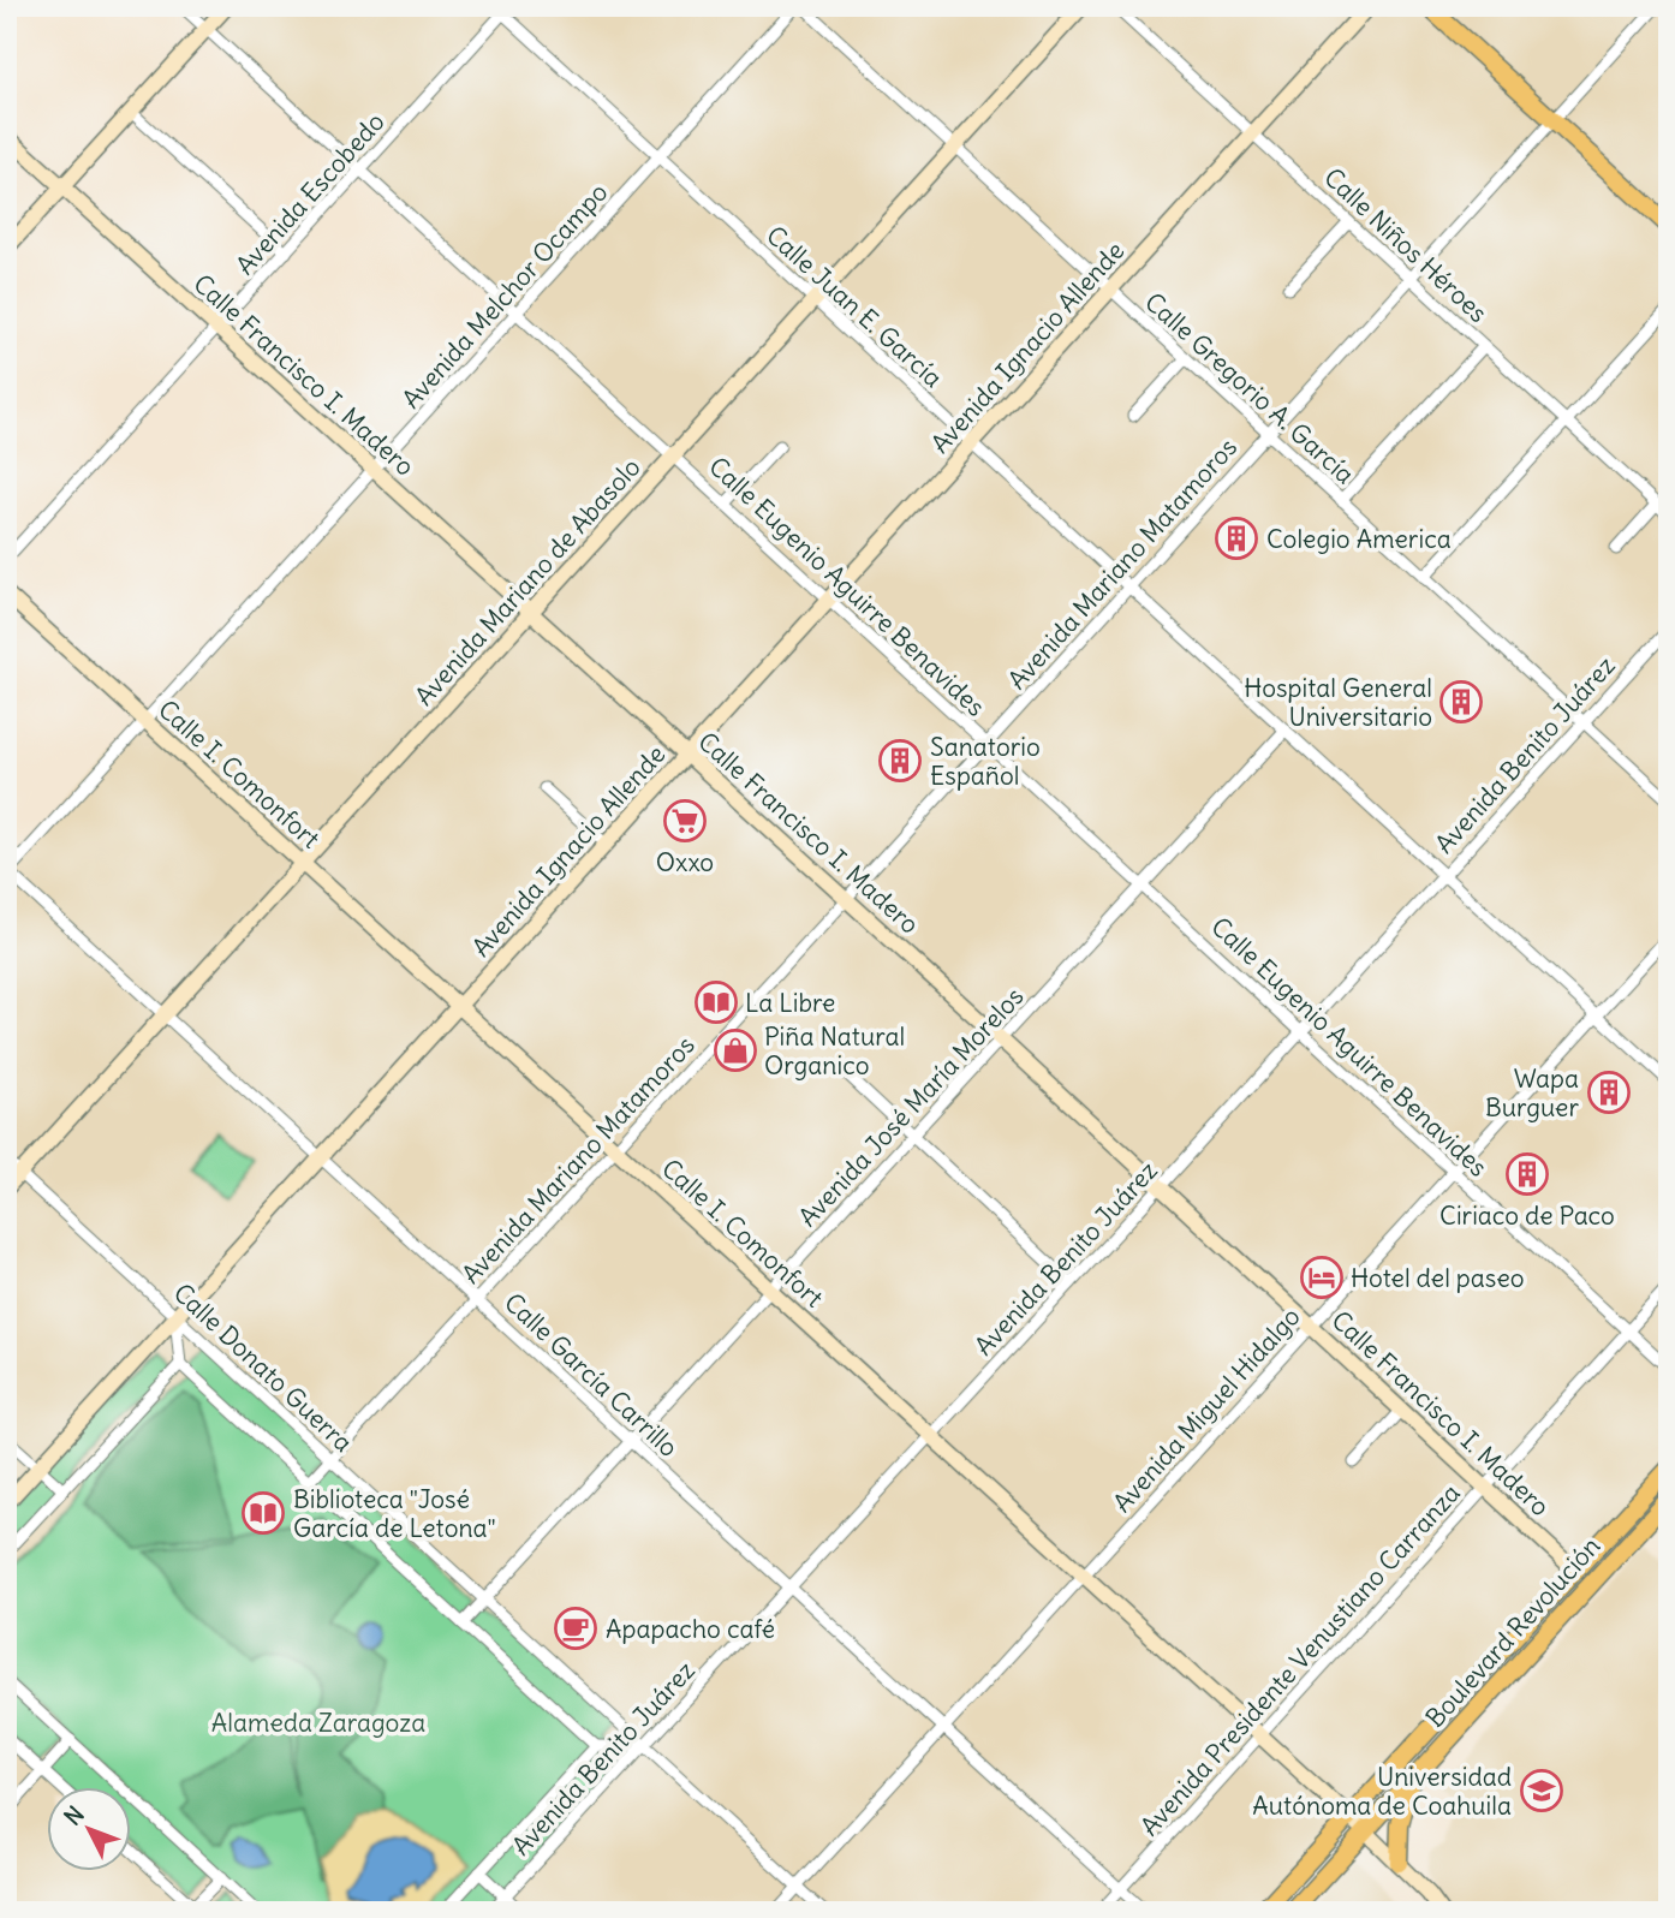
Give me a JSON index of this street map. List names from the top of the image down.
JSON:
{
  "streets": {
    "main road": ["Boulevard Revolución"],
    "street": [
      "Avenida Escobedo",
      "Calle Niños Héroes",
      "Avenida Melchor Ocampo",
      "Calle Juan E. García",
      "Avenida Ignacio Allende",
      "Calle Francisco I. Madero",
      "Calle Gregorio A. García",
      "Avenida Mariano Matamoros",
      "Avenida Mariano de Abasolo",
      "Calle Eugenio Aguirre Benavides",
      "Avenida Benito Juárez",
      "Calle I. Comonfort",
      "Avenida José María Morelos",
      "Calle Donato Guerra",
      "Calle García Carrillo",
      "Avenida Miguel Hidalgo",
      "Avenida Presidente Venustiano Carranza"
    ]
  },
  "crossings": [
    ["Avenida Escobedo", "Calle Juan E. García"],
    ["Avenida Escobedo", "Calle Francisco I. Madero"],
    ["Avenida Escobedo", "Calle Eugenio Aguirre Benavides"],
    ["Calle Niños Héroes", "Avenida Ignacio Allende"],
    ["Calle Niños Héroes", "Avenida Mariano Matamoros"],
    ["Avenida Melchor Ocampo", "Calle Juan E. García"],
    ["Avenida Melchor Ocampo", "Calle Francisco I. Madero"],
    ["Avenida Melchor Ocampo", "Calle Gregorio A. García"],
    ["Avenida Melchor Ocampo", "Calle Eugenio Aguirre Benavides"],
    ["Avenida Melchor Ocampo", "Calle I. Comonfort"],
    ["Avenida Melchor Ocampo", "Calle García Carrillo"],
    ["Calle Juan E. García", "Avenida Ignacio Allende"],
    ["Calle Juan E. García", "Avenida Mariano Matamoros"],
    ["Calle Juan E. García", "Avenida Mariano de Abasolo"],
    ["Calle Juan E. García", "Avenida Benito Juárez"],
    ["Calle Juan E. García", "Avenida José María Morelos"],
    ["Calle Juan E. García", "Avenida Miguel Hidalgo"],
    ["Avenida Ignacio Allende", "Calle Francisco I. Madero"],
    ["Avenida Ignacio Allende", "Calle Gregorio A. García"],
    ["Avenida Ignacio Allende", "Calle Eugenio Aguirre Benavides"],
    ["Avenida Ignacio Allende", "Calle I. Comonfort"],
    ["Avenida Ignacio Allende", "Calle Donato Guerra"],
    ["Avenida Ignacio Allende", "Calle García Carrillo"],
    ["Calle Francisco I. Madero", "Avenida Mariano Matamoros"],
    ["Calle Francisco I. Madero", "Avenida Mariano de Abasolo"],
    ["Calle Francisco I. Madero", "Avenida Benito Juárez"],
    ["Calle Francisco I. Madero", "Avenida José María Morelos"],
    ["Calle Francisco I. Madero", "Avenida Miguel Hidalgo"],
    ["Calle Francisco I. Madero", "Avenida Presidente Venustiano Carranza"],
    ["Calle Gregorio A. García", "Avenida Mariano Matamoros"],
    ["Calle Gregorio A. García", "Avenida Mariano de Abasolo"],
    ["Calle Gregorio A. García", "Avenida Benito Juárez"],
    ["Avenida Mariano Matamoros", "Calle Eugenio Aguirre Benavides"],
    ["Avenida Mariano Matamoros", "Calle I. Comonfort"],
    ["Avenida Mariano Matamoros", "Calle Donato Guerra"],
    ["Avenida Mariano Matamoros", "Calle García Carrillo"],
    ["Avenida Mariano de Abasolo", "Calle Eugenio Aguirre Benavides"],
    ["Avenida Mariano de Abasolo", "Calle I. Comonfort"],
    ["Avenida Mariano de Abasolo", "Calle Donato Guerra"],
    ["Avenida Mariano de Abasolo", "Calle García Carrillo"],
    ["Calle Eugenio Aguirre Benavides", "Avenida Benito Juárez"],
    ["Calle Eugenio Aguirre Benavides", "Avenida José María Morelos"],
    ["Calle Eugenio Aguirre Benavides", "Avenida Miguel Hidalgo"],
    ["Calle Eugenio Aguirre Benavides", "Avenida Presidente Venustiano Carranza"],
    ["Avenida Benito Juárez", "Calle I. Comonfort"],
    ["Avenida Benito Juárez", "Calle Donato Guerra"],
    ["Avenida Benito Juárez", "Calle García Carrillo"],
    ["Calle I. Comonfort", "Avenida José María Morelos"],
    ["Calle I. Comonfort", "Avenida Miguel Hidalgo"],
    ["Calle I. Comonfort", "Boulevard Revolución"],
    ["Calle I. Comonfort", "Avenida Presidente Venustiano Carranza"],
    ["Avenida José María Morelos", "Calle Donato Guerra"],
    ["Avenida José María Morelos", "Calle García Carrillo"],
    ["Calle Donato Guerra", "Avenida Miguel Hidalgo"],
    ["Calle García Carrillo", "Avenida Miguel Hidalgo"],
    ["Calle García Carrillo", "Avenida Presidente Venustiano Carranza"]
  ],
  "parks": ["Alameda Zaragoza"],
  "places": {
    "building": [
      "Colegio America",
      "Hospital General Universitario",
      "Sanatorio Español",
      "Wapa Burguer",
      "Ciriaco de Paco"
    ],
    "supermarket": ["Oxxo"],
    "library": ["La Libre", "Biblioteca \"José García de Letona\""],
    "shop": ["Piña Natural Organico"],
    "hotel": ["Hotel del paseo"],
    "cafe": ["Apapacho café"],
    "school or university": ["Universidad Autónoma de Coahuila"]
  },
  "north": "top left"
}
